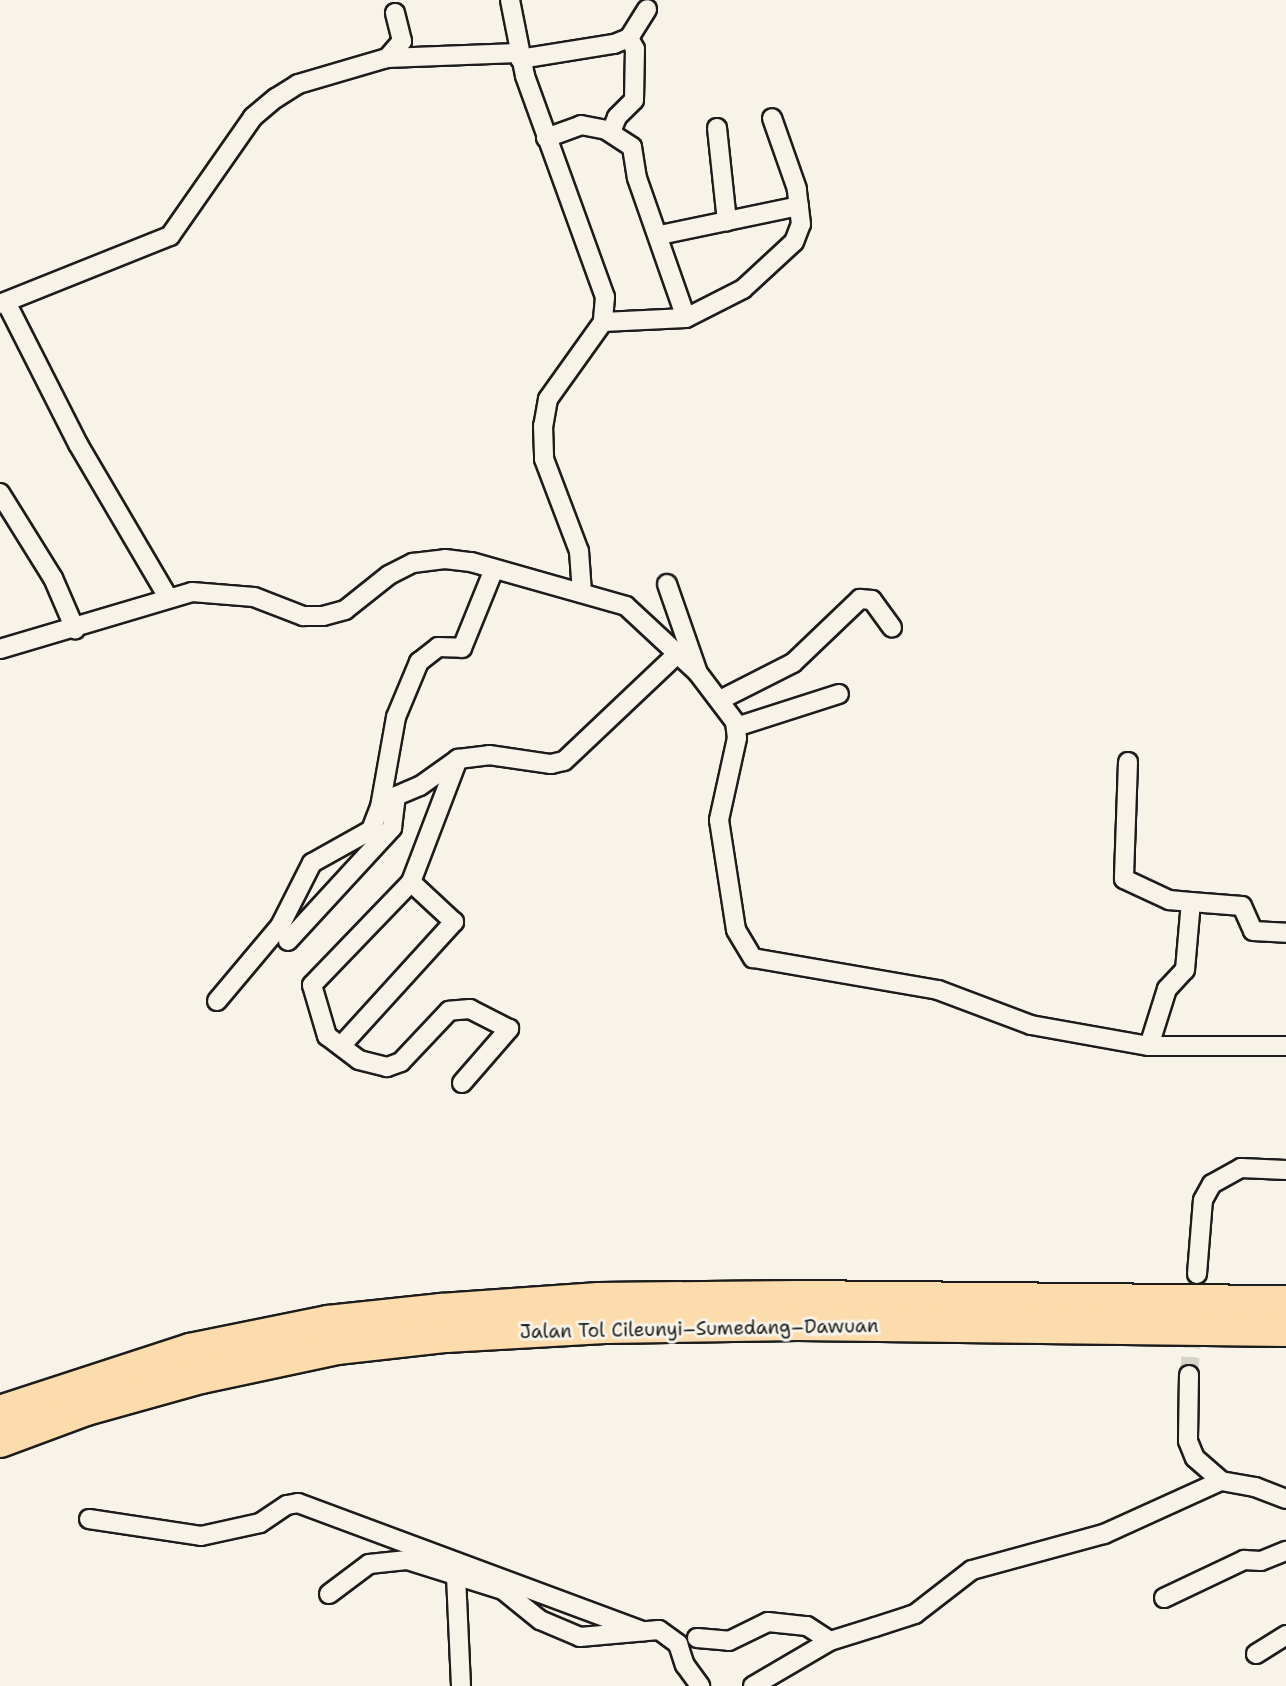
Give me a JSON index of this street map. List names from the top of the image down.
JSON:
{
  "streets": {
    "highway": ["Jalan Tol Cileunyi–Sumedang–Dawuan"]
  }
}
